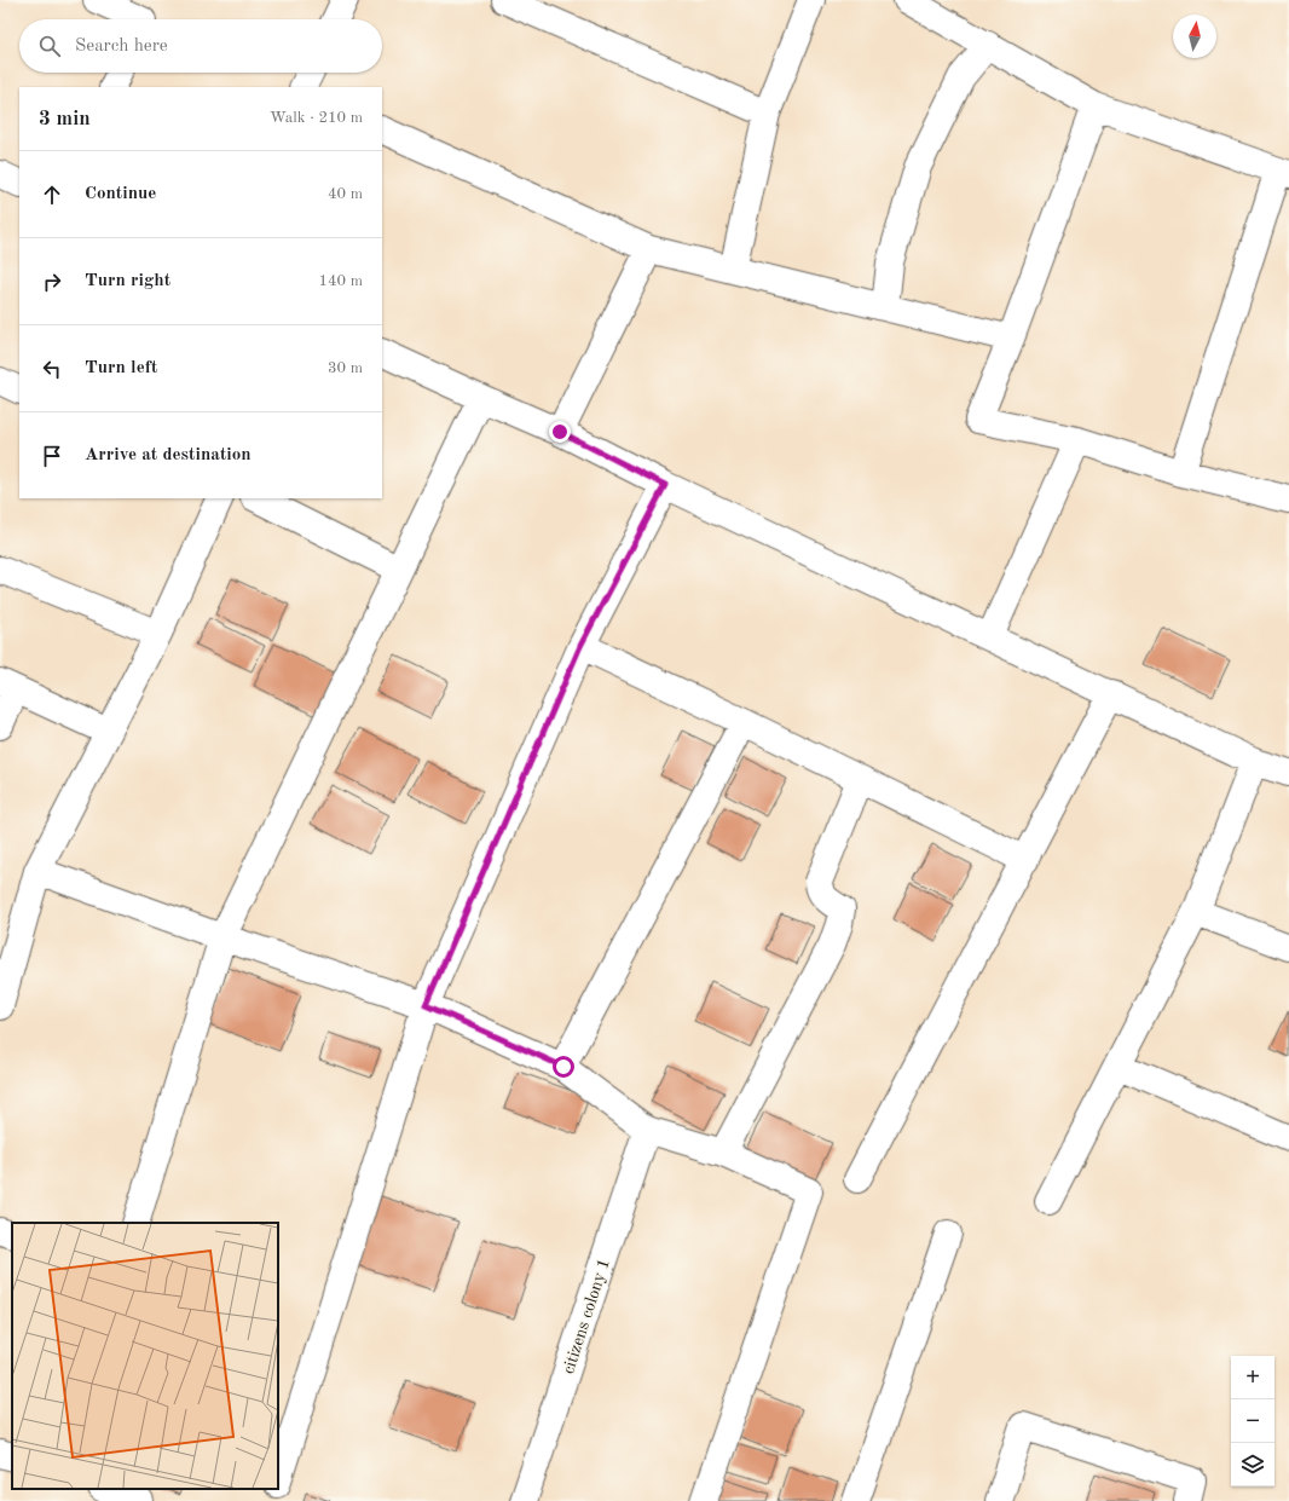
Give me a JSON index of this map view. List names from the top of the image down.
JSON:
{
  "streets": {
    "street": ["citizens colony 1"]
  },
  "north": "top",
  "page": {
    "search": "Search here",
    "heading": ["3 min", "Walk · 210 m"],
    "list": [
      ["Continue", "40 m"],
      ["Turn right", "140 m"],
      ["Turn left", "30 m"],
      "Arrive at destination"
    ],
    "map_buttons": ["+", "−"]
  }
}
